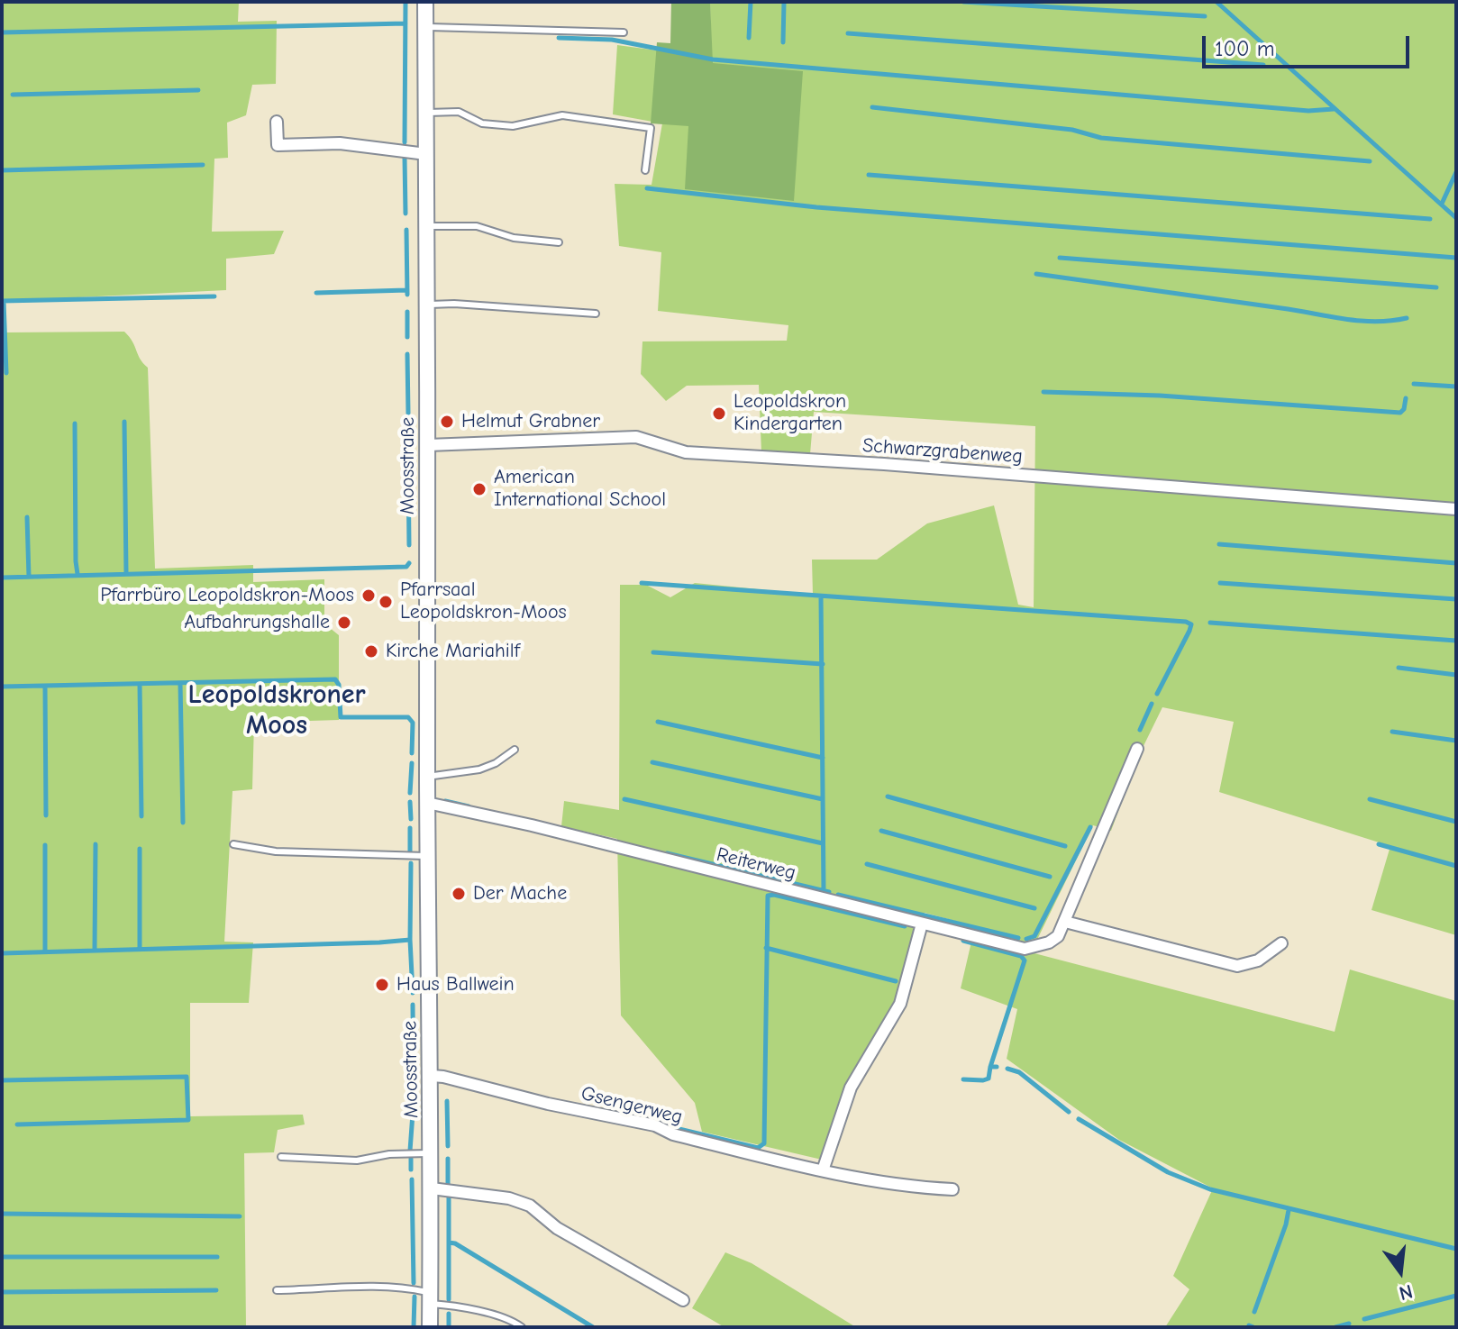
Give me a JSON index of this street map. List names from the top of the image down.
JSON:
{
  "streets": {
    "street": [
      "Schwarzgrabenweg",
      "Moosstraße",
      "Reiterweg",
      "Gsengerweg"
    ]
  },
  "crossings": [
    ["Schwarzgrabenweg", "Moosstraße"],
    ["Moosstraße", "Reiterweg"],
    ["Moosstraße", "Gsengerweg"]
  ],
  "districts": ["Leopoldskroner Moos"],
  "places": [
    "Leopoldskron Kindergarten",
    "Helmut Grabner",
    "American International School",
    "Pfarrbüro Leopoldskron-Moos",
    "Pfarrsaal Leopoldskron-Moos",
    "Aufbahrungshalle",
    "Kirche Mariahilf",
    "Der Mache",
    "Haus Ballwein"
  ],
  "scale_bar": "100 m",
  "north": "bottom"
}
